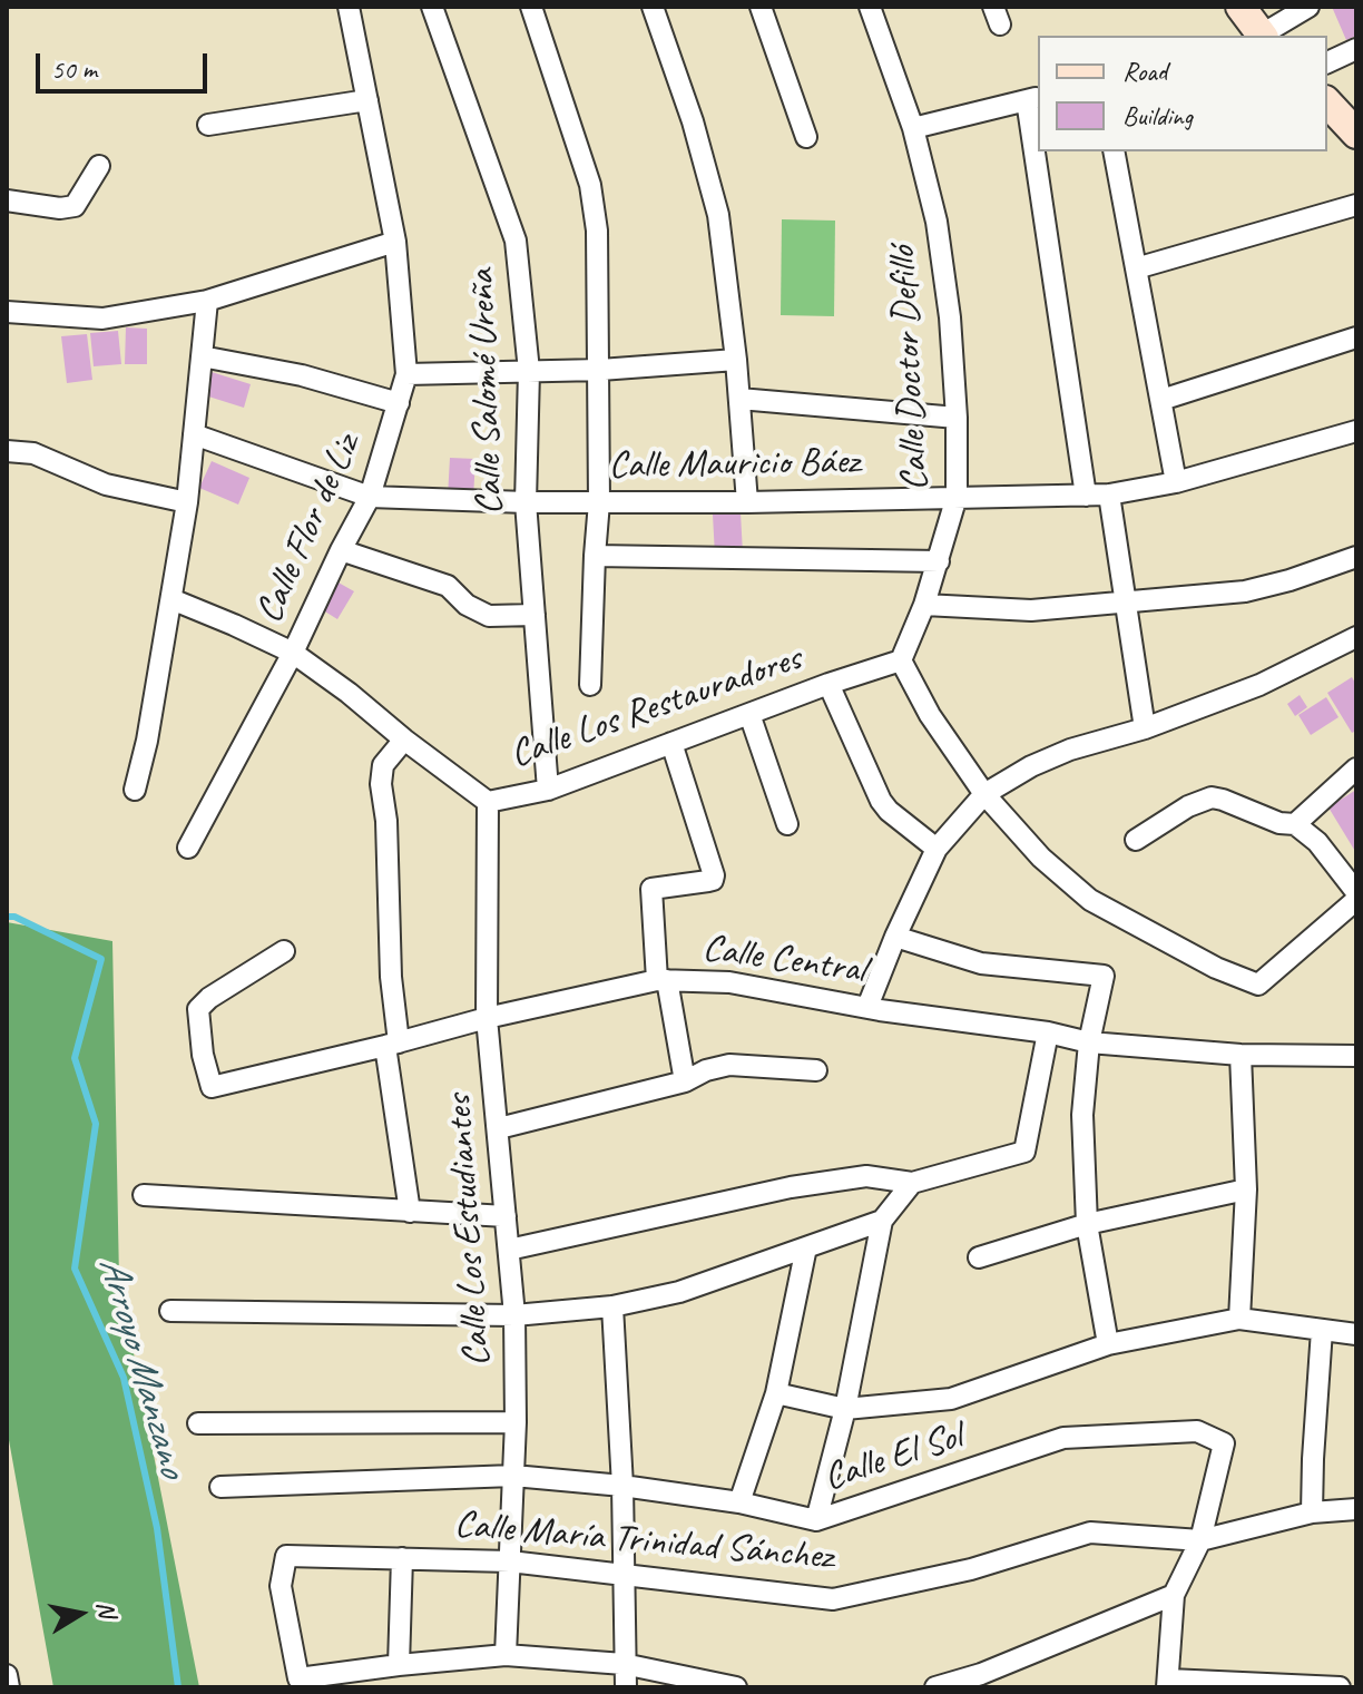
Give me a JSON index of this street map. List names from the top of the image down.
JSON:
{
  "streets": {
    "street": [
      "Calle Doctor Defilló",
      "Calle Salomé Ureña",
      "Calle Mauricio Báez",
      "Calle Flor de Liz",
      "Calle Los Restauradores",
      "Calle Central",
      "Calle Los Estudiantes",
      "Calle El Sol",
      "Calle María Trinidad Sánchez"
    ]
  },
  "crossings": [
    ["Calle Doctor Defilló", "Calle Mauricio Báez"],
    ["Calle Doctor Defilló", "Calle Los Restauradores"],
    ["Calle Salomé Ureña", "Calle Mauricio Báez"],
    ["Calle Salomé Ureña", "Calle Los Restauradores"],
    ["Calle Mauricio Báez", "Calle Flor de Liz"],
    ["Calle Flor de Liz", "Calle Los Restauradores"],
    ["Calle Los Restauradores", "Calle Los Estudiantes"],
    ["Calle Central", "Calle Los Estudiantes"],
    ["Calle Los Estudiantes", "Calle El Sol"],
    ["Calle Los Estudiantes", "Calle María Trinidad Sánchez"],
    ["Calle El Sol", "Calle María Trinidad Sánchez"]
  ],
  "water": ["Arroyo Manzano"],
  "legend": ["Road", "Building"],
  "scale_bar": "50 m",
  "north": "right"
}
